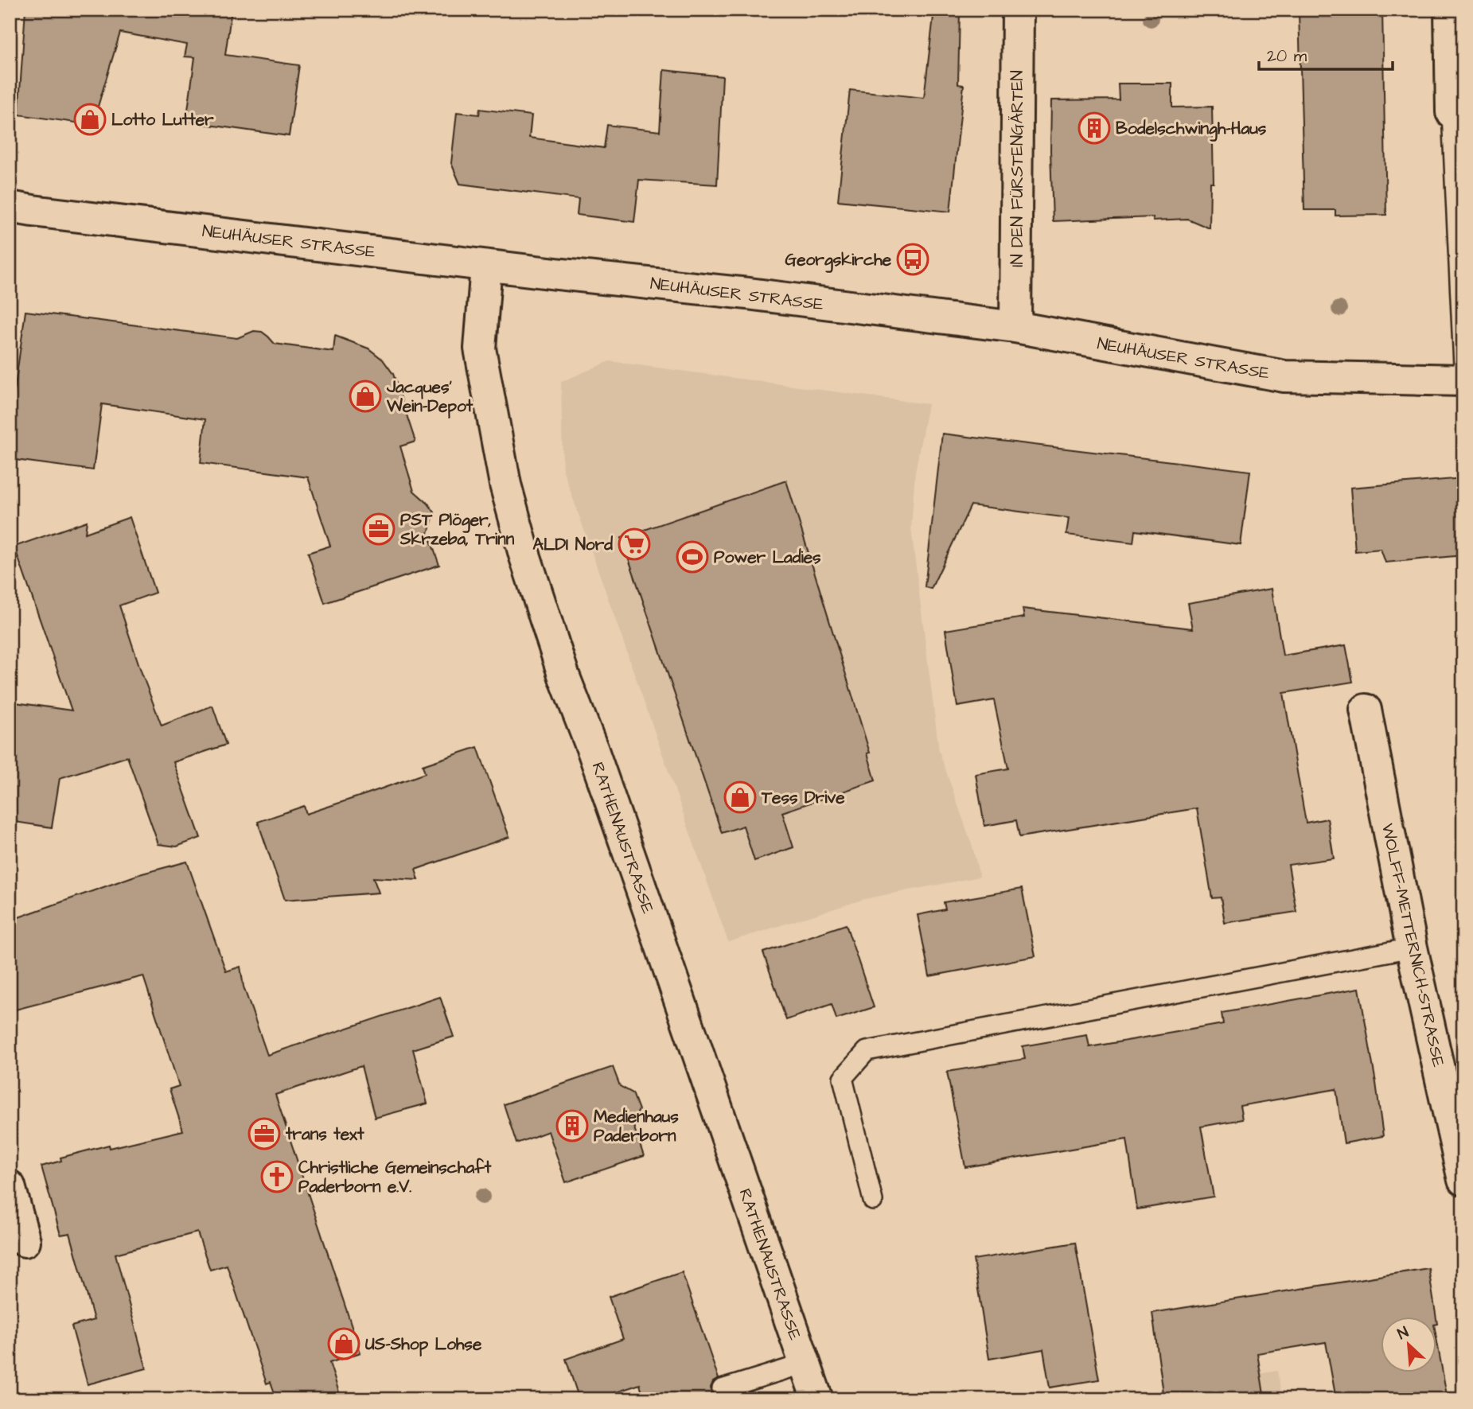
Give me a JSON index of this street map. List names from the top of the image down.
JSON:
{
  "streets": {
    "street": [
      "IN DEN FÜRSTENGÄRTEN",
      "NEUHÄUSER STRASSE",
      "RATHENAUSTRASSE",
      "WOLFF-METTERNICH-STRASSE"
    ]
  },
  "crossings": [
    ["IN DEN FÜRSTENGÄRTEN", "NEUHÄUSER STRASSE"],
    ["NEUHÄUSER STRASSE", "RATHENAUSTRASSE"]
  ],
  "places": {
    "shop": [
      "Lotto Lutter",
      "Jacques’ Wein-Depot",
      "Tess Drive",
      "US-Shop Lohse"
    ],
    "building": ["Bodelschwingh-Haus", "Medienhaus Paderborn"],
    "bus stop": ["Georgskirche"],
    "office": ["PST Plöger, Skrzeba, Trinn", "trans text"],
    "supermarket": ["ALDI Nord"],
    "sports": ["Power Ladies"],
    "church": ["Christliche Gemeinschaft Paderborn e.V."]
  },
  "scale_bar": "20 m",
  "north": "top left"
}
